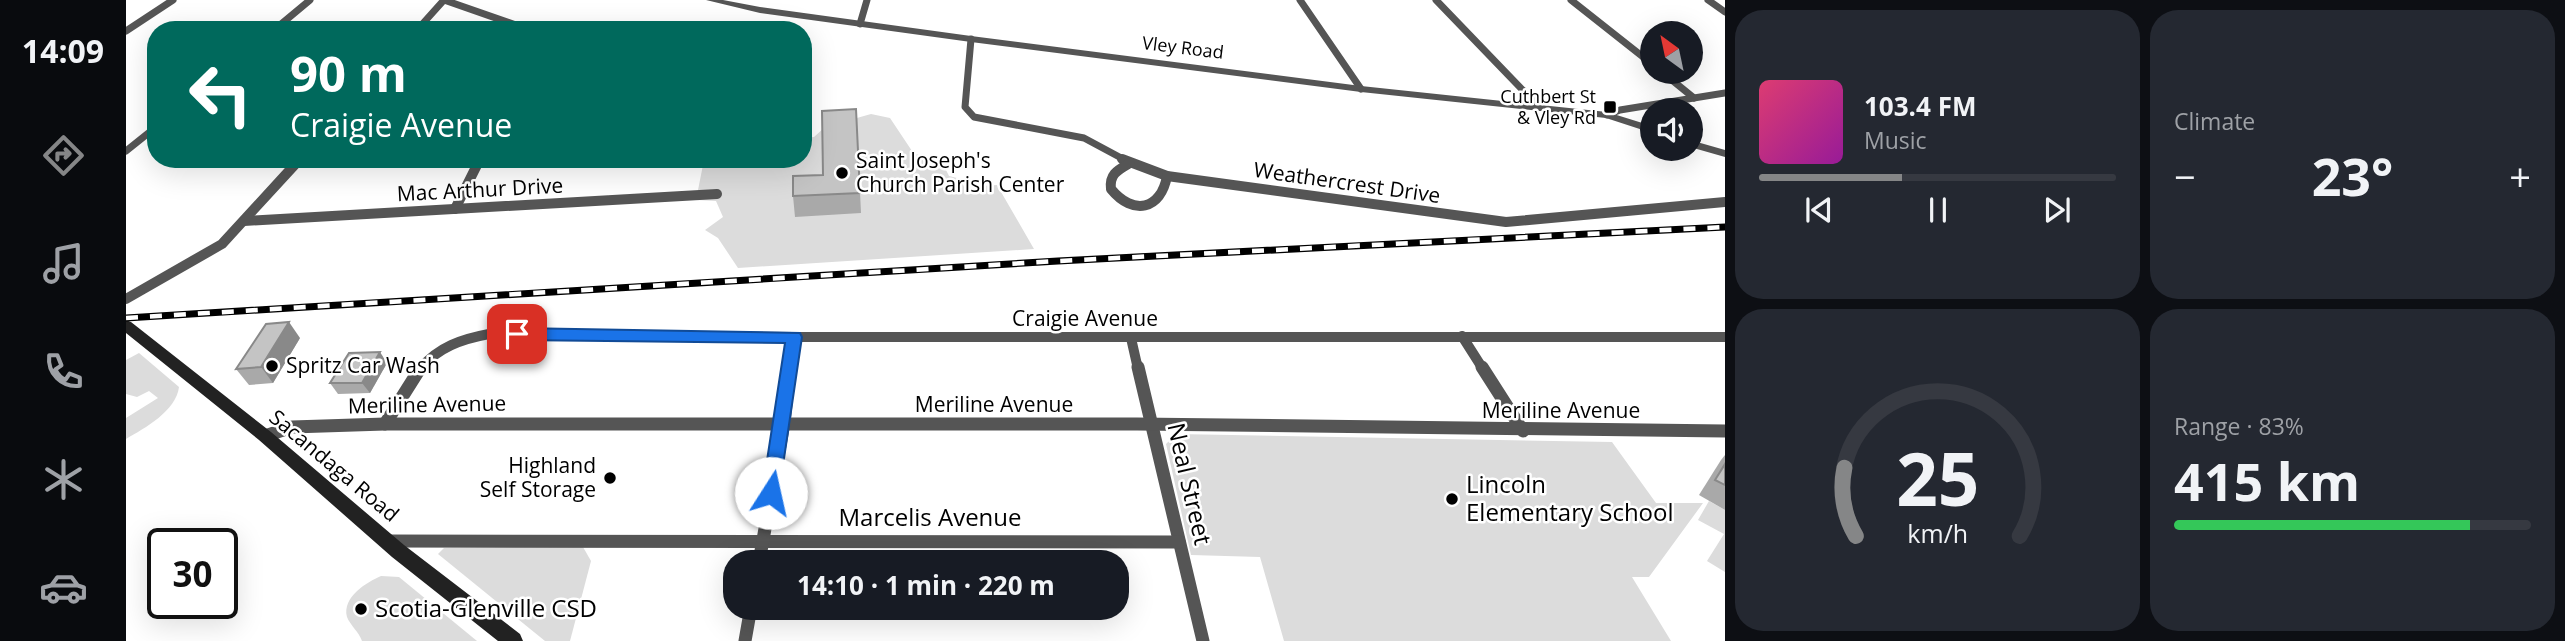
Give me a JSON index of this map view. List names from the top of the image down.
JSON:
{
  "streets": {
    "main road": ["Sacandaga Road"],
    "street": [
      "Vley Road",
      "Weathercrest Drive",
      "Mac Arthur Drive",
      "Craigie Avenue",
      "Meriline Avenue",
      "Neal Street",
      "Marcelis Avenue"
    ]
  },
  "crossings": [
    ["Vley Road", "Weathercrest Drive"],
    ["Craigie Avenue", "Meriline Avenue"],
    ["Craigie Avenue", "Neal Street"],
    ["Meriline Avenue", "Sacandaga Road"],
    ["Meriline Avenue", "Neal Street"],
    ["Sacandaga Road", "Marcelis Avenue"],
    ["Neal Street", "Marcelis Avenue"]
  ],
  "places": {
    "transit": ["Cuthbert St & Vley Rd"],
    "other": [
      "Saint Joseph's Church Parish Center",
      "Spritz Car Wash",
      "Highland Self Storage",
      "Lincoln Elementary School",
      "Scotia-Glenville CSD"
    ]
  },
  "north": "top left",
  "page": {
    "tabs": "14:09",
    "tile": [
      "Climate",
      ["Range · 83%", "415 km"]
    ],
    "turn": ["90 m", "Craigie Avenue"],
    "song": ["103.4 FM", "Music"],
    "heat": ["−", "23°", "+"],
    "limit": "30",
    "trip": "14:10 · 1 min · 220 m",
    "gauge": ["25", "km/h"]
  }
}
